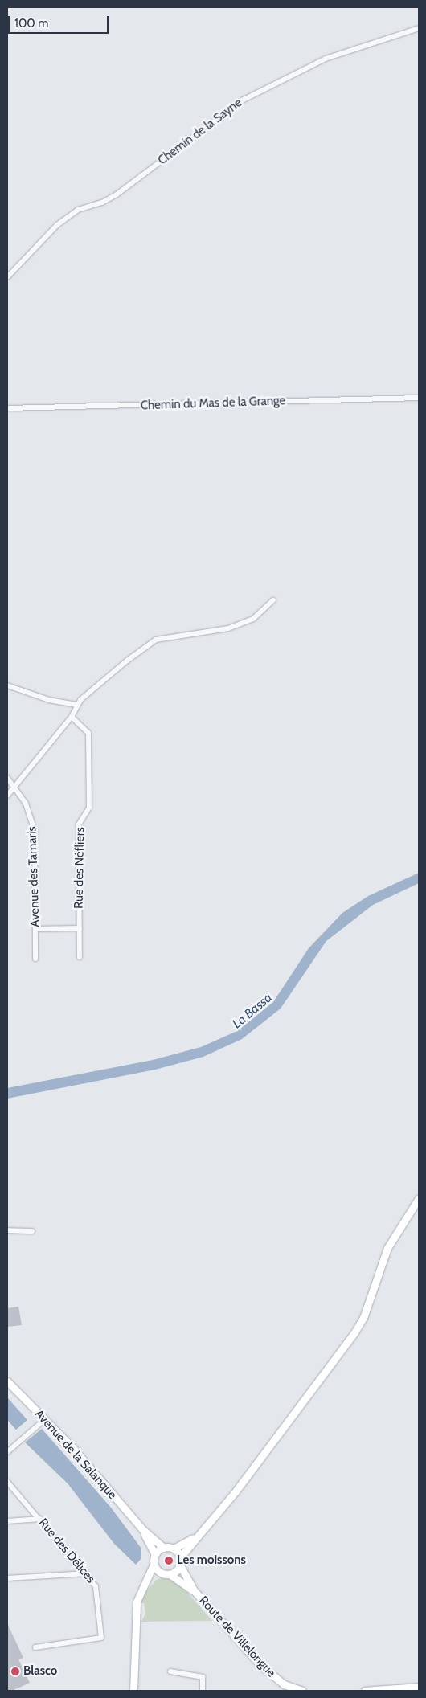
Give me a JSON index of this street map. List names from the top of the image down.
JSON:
{
  "streets": {
    "main road": ["Avenue de la Salanque", "Route de Villelongue"],
    "street": [
      "Chemin de la Sayne",
      "Chemin du Mas de la Grange",
      "Rue des Néfliers",
      "Avenue des Tamaris",
      "Rue des Délices"
    ]
  },
  "crossings": [
    ["Avenue de la Salanque", "Route de Villelongue"]
  ],
  "water": ["La Bassa"],
  "places": ["Les moissons", "Blasco"],
  "scale_bar": "100 m"
}
